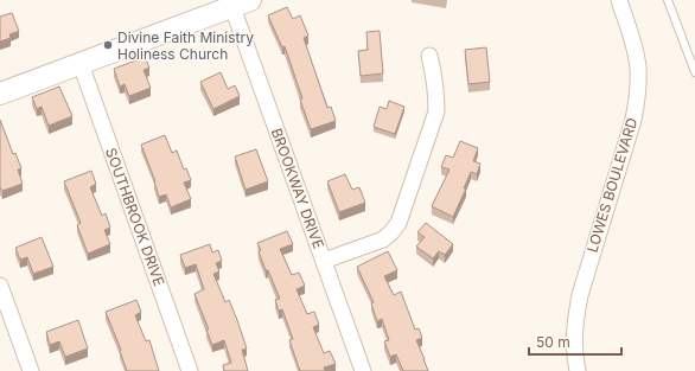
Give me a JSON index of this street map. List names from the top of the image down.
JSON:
{
  "streets": {
    "street": ["LOWES BOULEVARD", "BROOKWAY DRIVE", "SOUTHBROOK DRIVE"]
  },
  "places": ["Divine Faith Ministry Holiness Church"],
  "scale_bar": "50 m"
}
